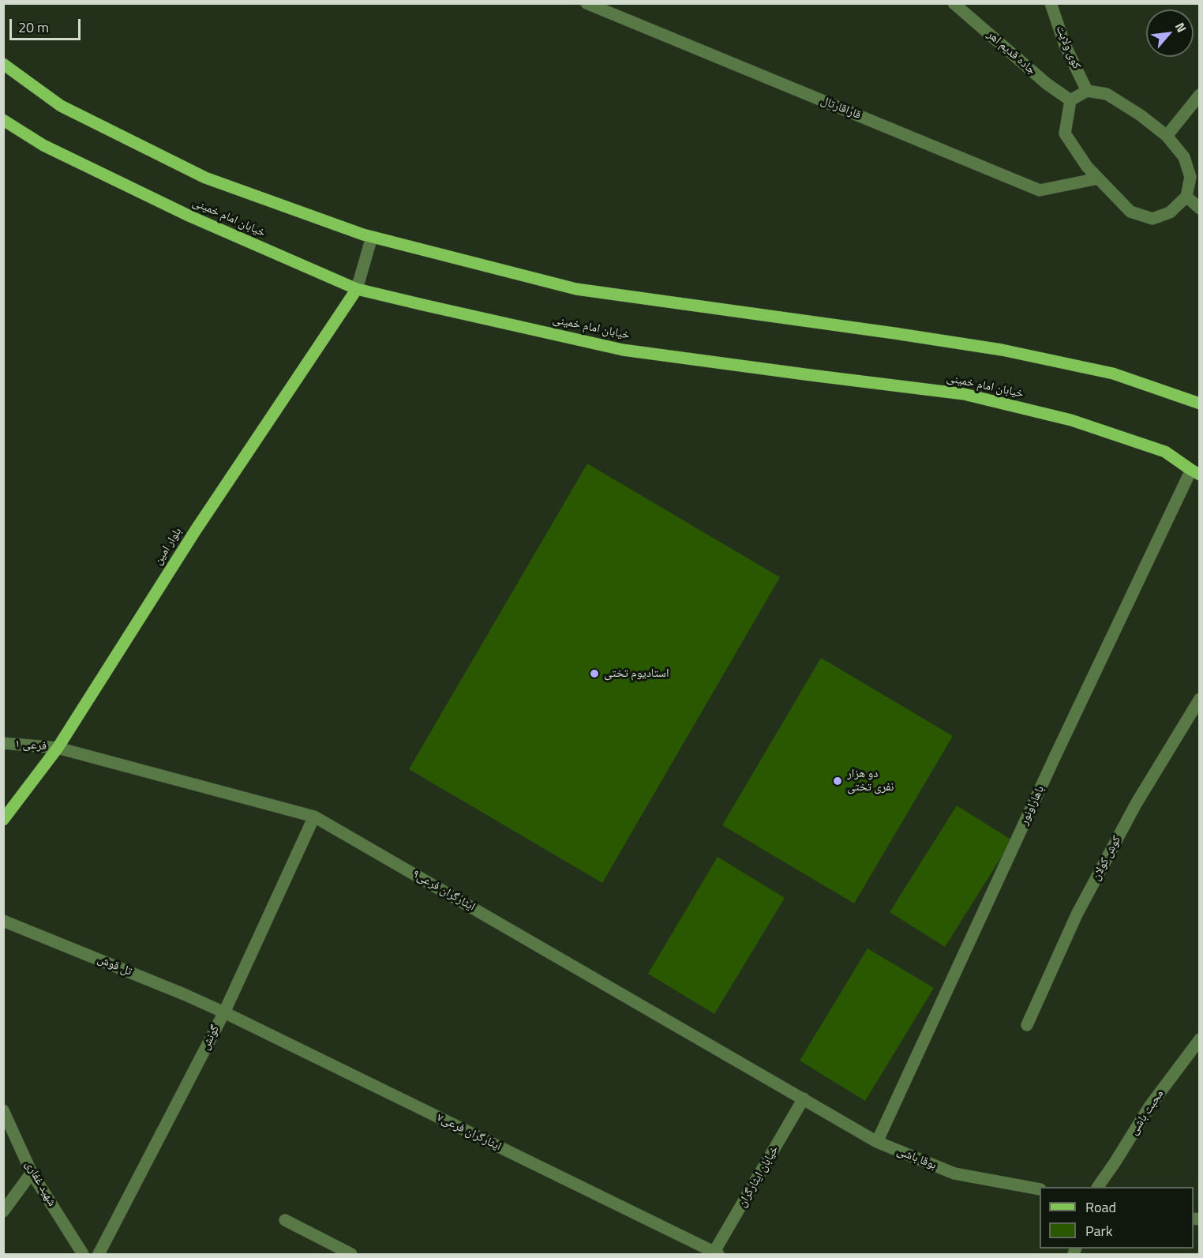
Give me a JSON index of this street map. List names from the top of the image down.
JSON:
{
  "streets": {
    "main road": ["خیابان امام خمینی", "بلوار امین"],
    "street": [
      "کوی ولایت",
      "جاده قدیم اهر",
      "قاراقارتال",
      "فرعی ۱",
      "باهاراونور",
      "کوش کولان",
      "ایثارگران فرعی۹",
      "تل قوش",
      "گونش",
      "محبت باشی",
      "ایثارگران فرعی۷",
      "بوقا باشی",
      "خیابان ایثارگران",
      "شهید غفاری"
    ]
  },
  "crossings": [
    ["خیابان امام خمینی", "بلوار امین"],
    ["خیابان امام خمینی", "باهاراونور"],
    ["بلوار امین", "فرعی ۱"],
    ["بلوار امین", "ایثارگران فرعی۹"],
    ["فرعی ۱", "ایثارگران فرعی۹"],
    ["باهاراونور", "بوقا باشی"],
    ["ایثارگران فرعی۹", "گونش"],
    ["ایثارگران فرعی۹", "بوقا باشی"],
    ["ایثارگران فرعی۹", "خیابان ایثارگران"],
    ["تل قوش", "گونش"],
    ["تل قوش", "ایثارگران فرعی۷"],
    ["گونش", "ایثارگران فرعی۷"],
    ["ایثارگران فرعی۷", "خیابان ایثارگران"],
    ["بوقا باشی", "خیابان ایثارگران"]
  ],
  "places": ["استادیوم تختی", "دو هزار نفری تختی"],
  "legend": ["Road", "Park"],
  "scale_bar": "20 m",
  "north": "top right"
}
